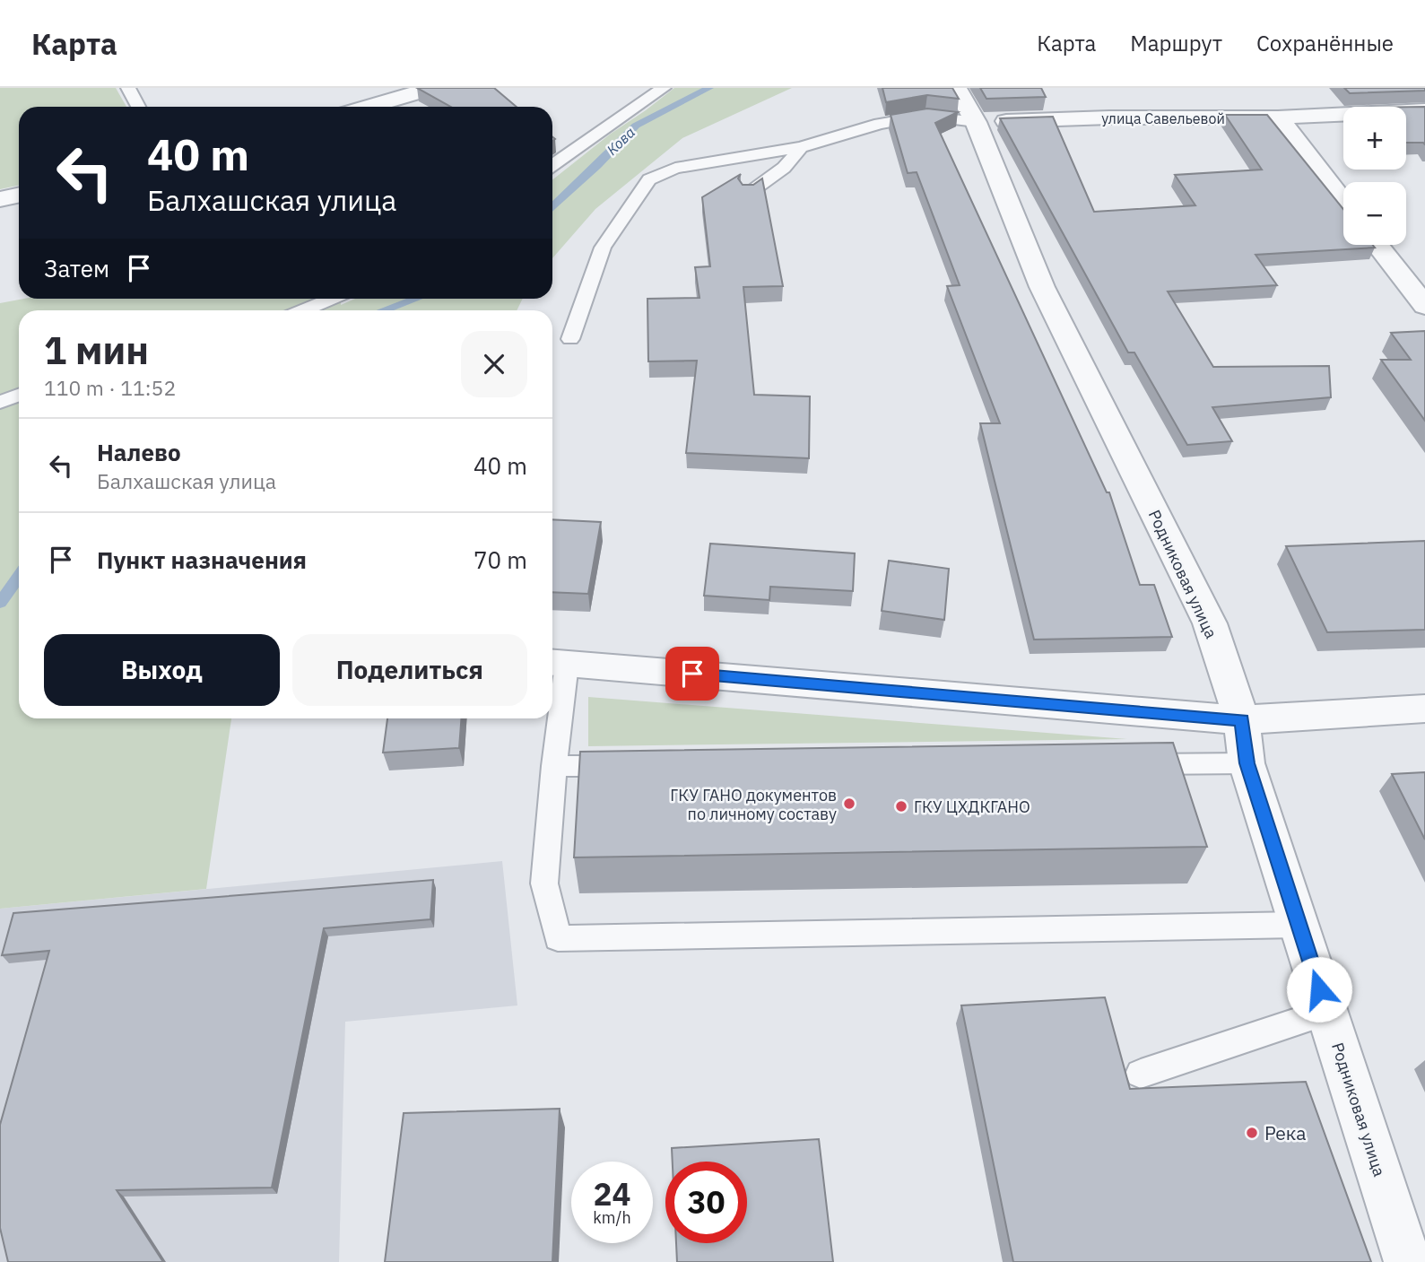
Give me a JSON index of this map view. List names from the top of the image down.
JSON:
{
  "streets": {
    "street": ["улица Савельевой", "Родниковая улица"]
  },
  "crossings": [
    ["улица Савельевой", "Родниковая улица"]
  ],
  "water": ["Кова"],
  "places": ["ГКУ ГАНО документов по личному составу", "ГКУ ЦХДКГАНО", "Река"],
  "page": {
    "header": "Карта",
    "nav": ["Карта", "Маршрут", "Сохранённые"],
    "map_buttons": ["+", "−"],
    "turn": ["40 m", "Балхашская улица"],
    "then": "Затем",
    "heading": ["1 мин", "110 m · 11:52"],
    "list": [
      {
        "name": "Налево",
        "note": "Балхашская улица",
        "value": "40 m"
      },
      {
        "name": "Пункт назначения",
        "value": "70 m"
      }
    ],
    "buttons": ["Выход", "Поделиться"],
    "speed": "24 km/h",
    "limit": "30"
  }
}
